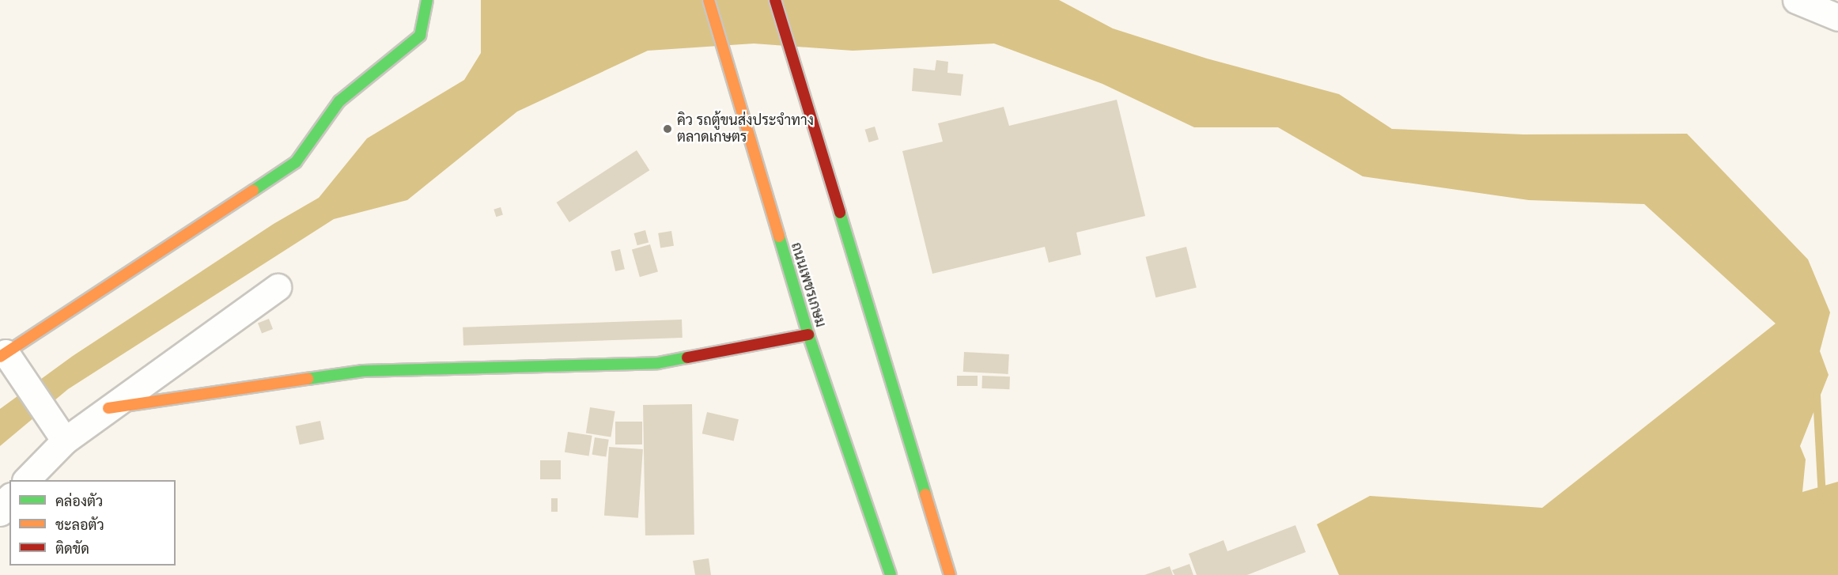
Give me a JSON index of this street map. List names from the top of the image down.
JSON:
{
  "streets": {
    "street": ["ถนนเพชรเกษม"]
  },
  "places": ["คิว รถตู้ขนส่งประจำทาง ตลาดเกษตร"],
  "legend": ["คล่องตัว", "ชะลอตัว", "ติดขัด"]
}
